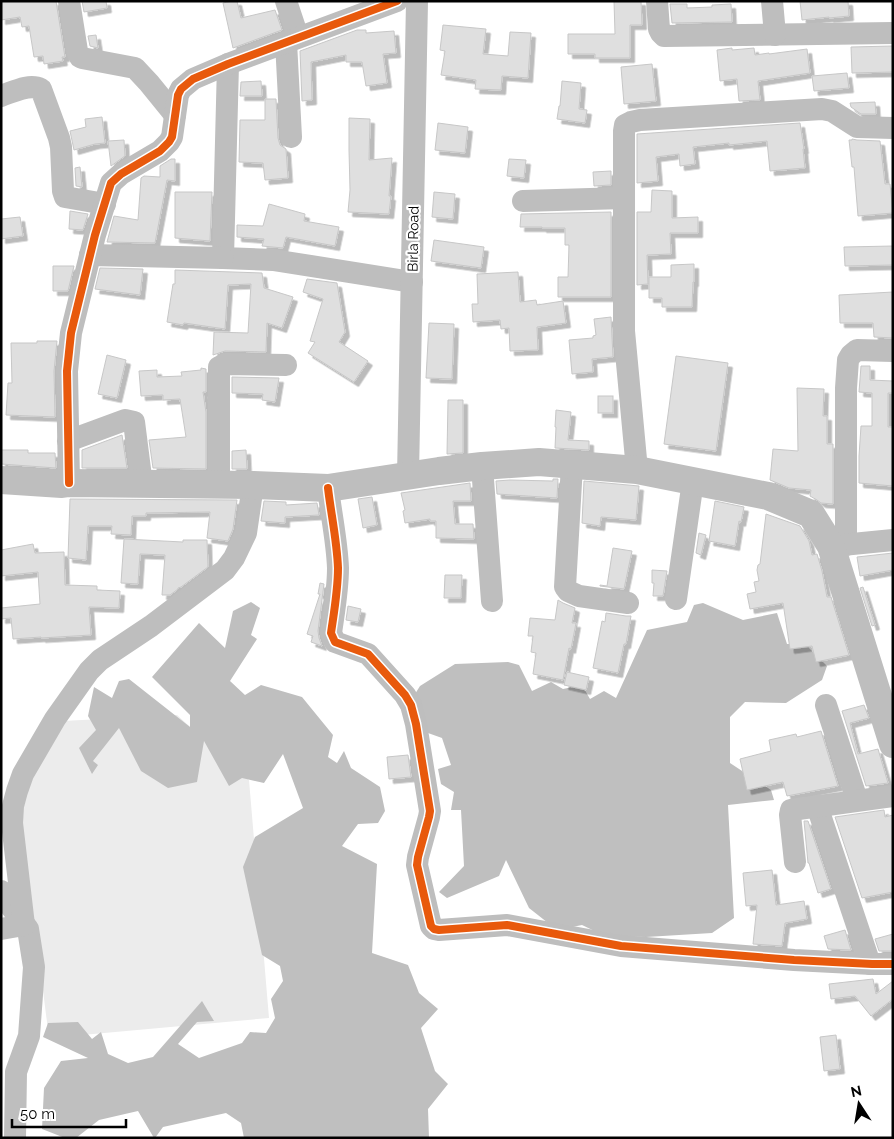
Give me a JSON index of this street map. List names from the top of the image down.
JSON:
{
  "streets": {
    "street": ["Birla Road"]
  },
  "scale_bar": "50 m",
  "north": "top"
}
